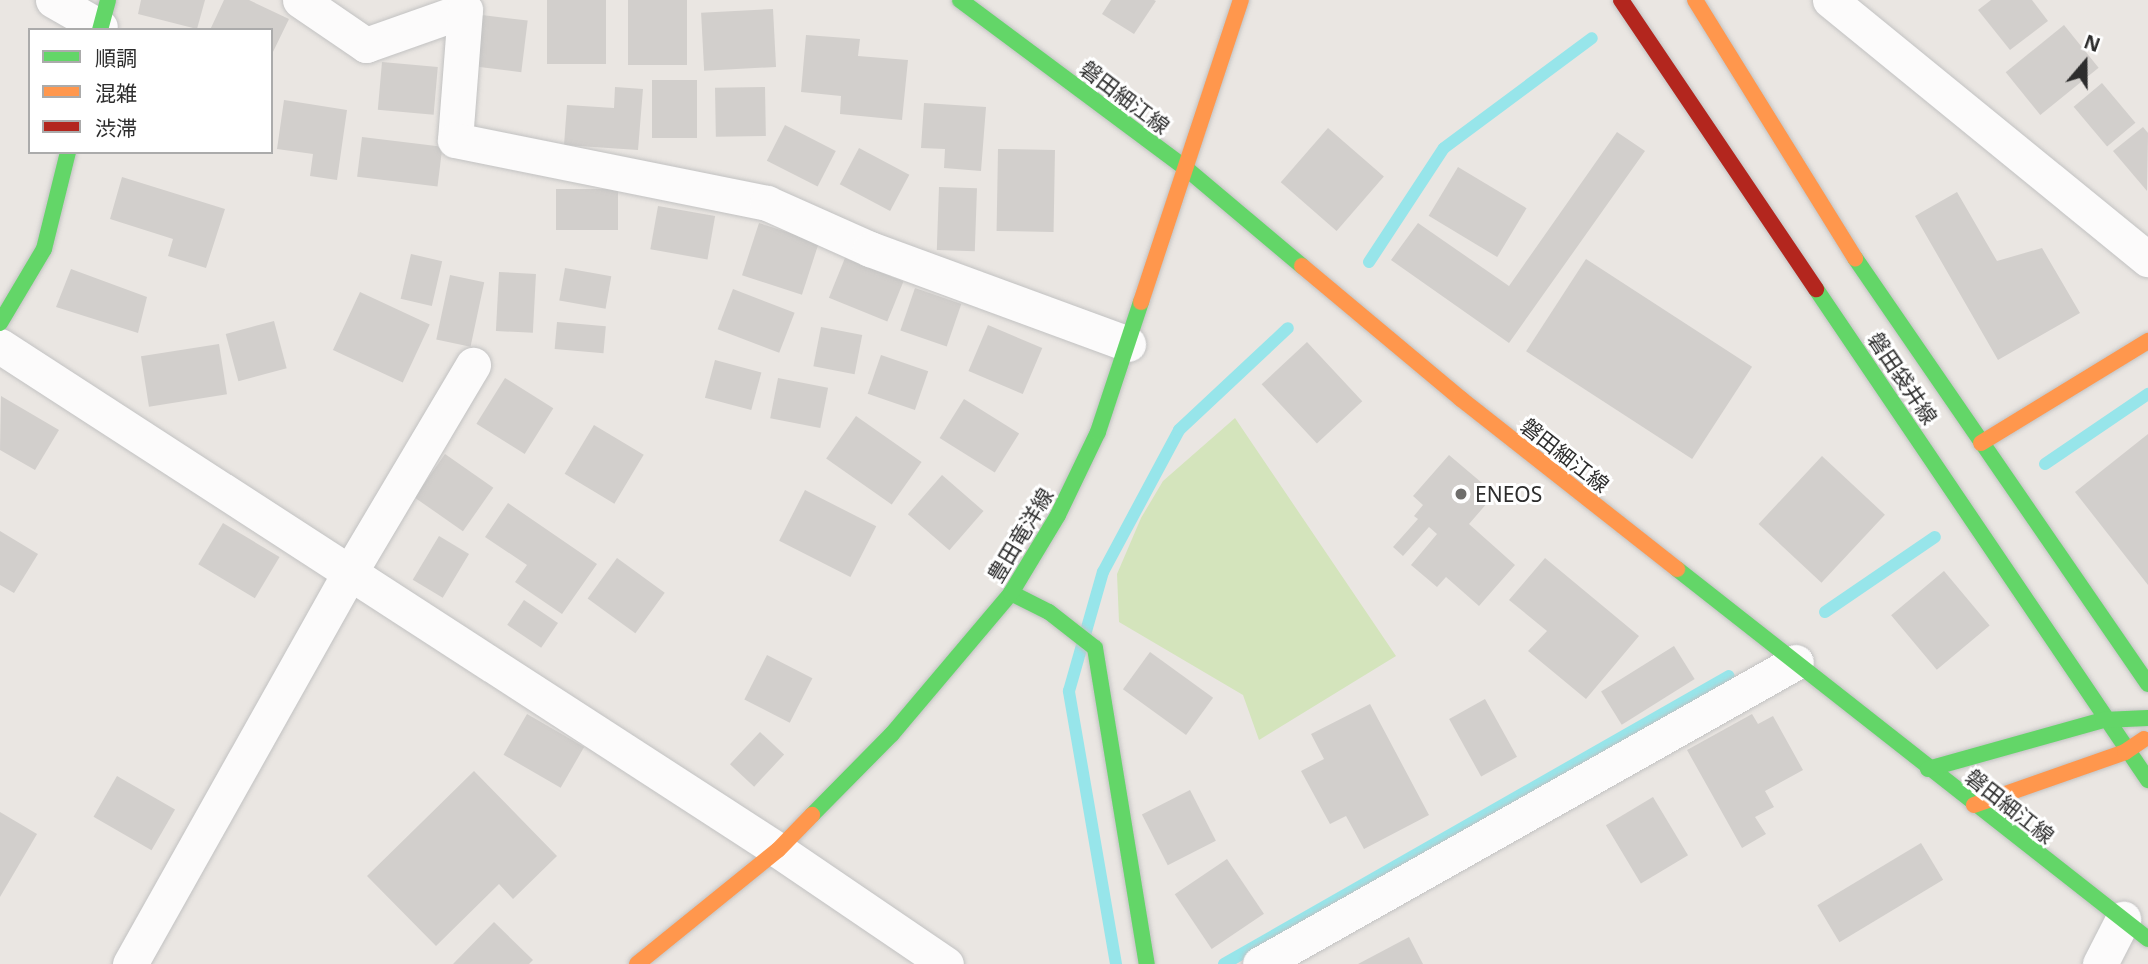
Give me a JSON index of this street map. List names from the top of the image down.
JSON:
{
  "streets": {
    "main road": ["磐田細江線", "磐田袋井線", "豊田竜洋線"]
  },
  "crossings": [
    ["磐田細江線", "豊田竜洋線"]
  ],
  "places": ["ENEOS"],
  "legend": ["順調", "混雑", "渋滞"],
  "north": "top"
}
